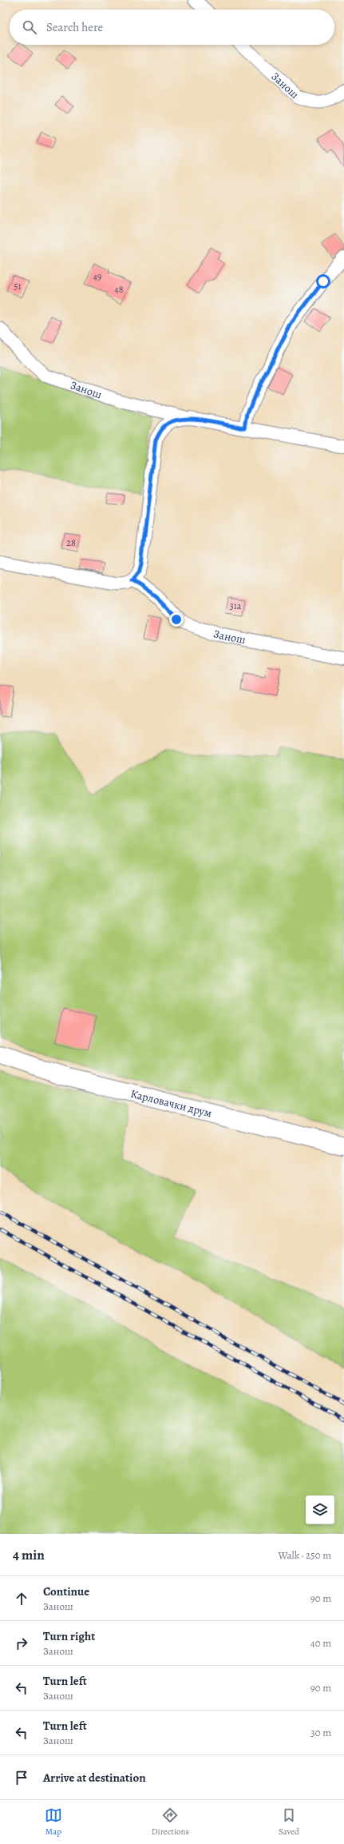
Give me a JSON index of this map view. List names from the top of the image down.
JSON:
{
  "streets": {
    "main road": ["Карловачки друм"],
    "street": ["Занош"]
  },
  "house_numbers": [
    "49",
    "51",
    "48",
    "28",
    "31a"
  ],
  "page": {
    "search": "Search here",
    "heading": ["4 min", "Walk · 250 m"],
    "list": [
      ["Continue", "Занош", "90 m"],
      ["Turn right", "Занош", "40 m"],
      ["Turn left", "Занош", "90 m"],
      ["Turn left", "Занош", "30 m"],
      "Arrive at destination"
    ],
    "nav": ["Map", "Directions", "Saved"]
  }
}
